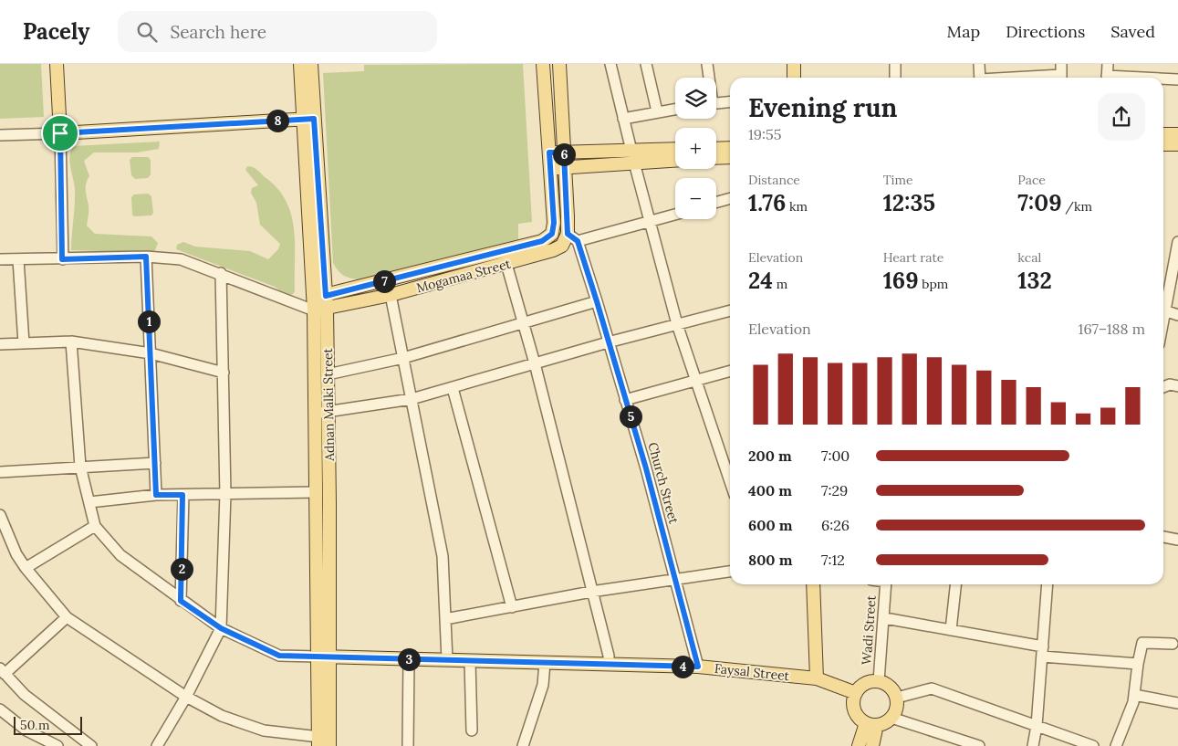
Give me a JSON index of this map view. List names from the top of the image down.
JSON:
{
  "streets": {
    "main road": ["Mogamaa Street", "Adnan Malki Street", "Faysal Street"],
    "street": ["Church Street", "Wadi Street"]
  },
  "crossings": [
    ["Mogamaa Street", "Adnan Malki Street"],
    ["Mogamaa Street", "Church Street"],
    ["Adnan Malki Street", "Faysal Street"],
    ["Church Street", "Faysal Street"],
    ["Wadi Street", "Faysal Street"]
  ],
  "scale_bar": "50 m",
  "page": {
    "header": "Pacely",
    "search": "Search here",
    "nav": ["Map", "Directions", "Saved"],
    "map_buttons": ["+", "−"],
    "heading": ["Evening run", "19:55"],
    "pins": [
      "8",
      "6",
      "7",
      "1",
      "5",
      "2",
      "3",
      "4"
    ],
    "stats": [
      ["Distance", "1.76 km"],
      ["Time", "12:35"],
      ["Pace", "7:09 /km"],
      ["Elevation", "24 m"],
      ["Heart rate", "169 bpm"],
      ["kcal", "132"]
    ],
    "chart": ["Elevation", "167–188 m"],
    "list": [
      {
        "name": "200 m",
        "note": "7:00"
      },
      {
        "name": "400 m",
        "note": "7:29"
      },
      {
        "name": "600 m",
        "note": "6:26"
      },
      {
        "name": "800 m",
        "note": "7:12"
      }
    ],
    "scale": "50 m"
  }
}
